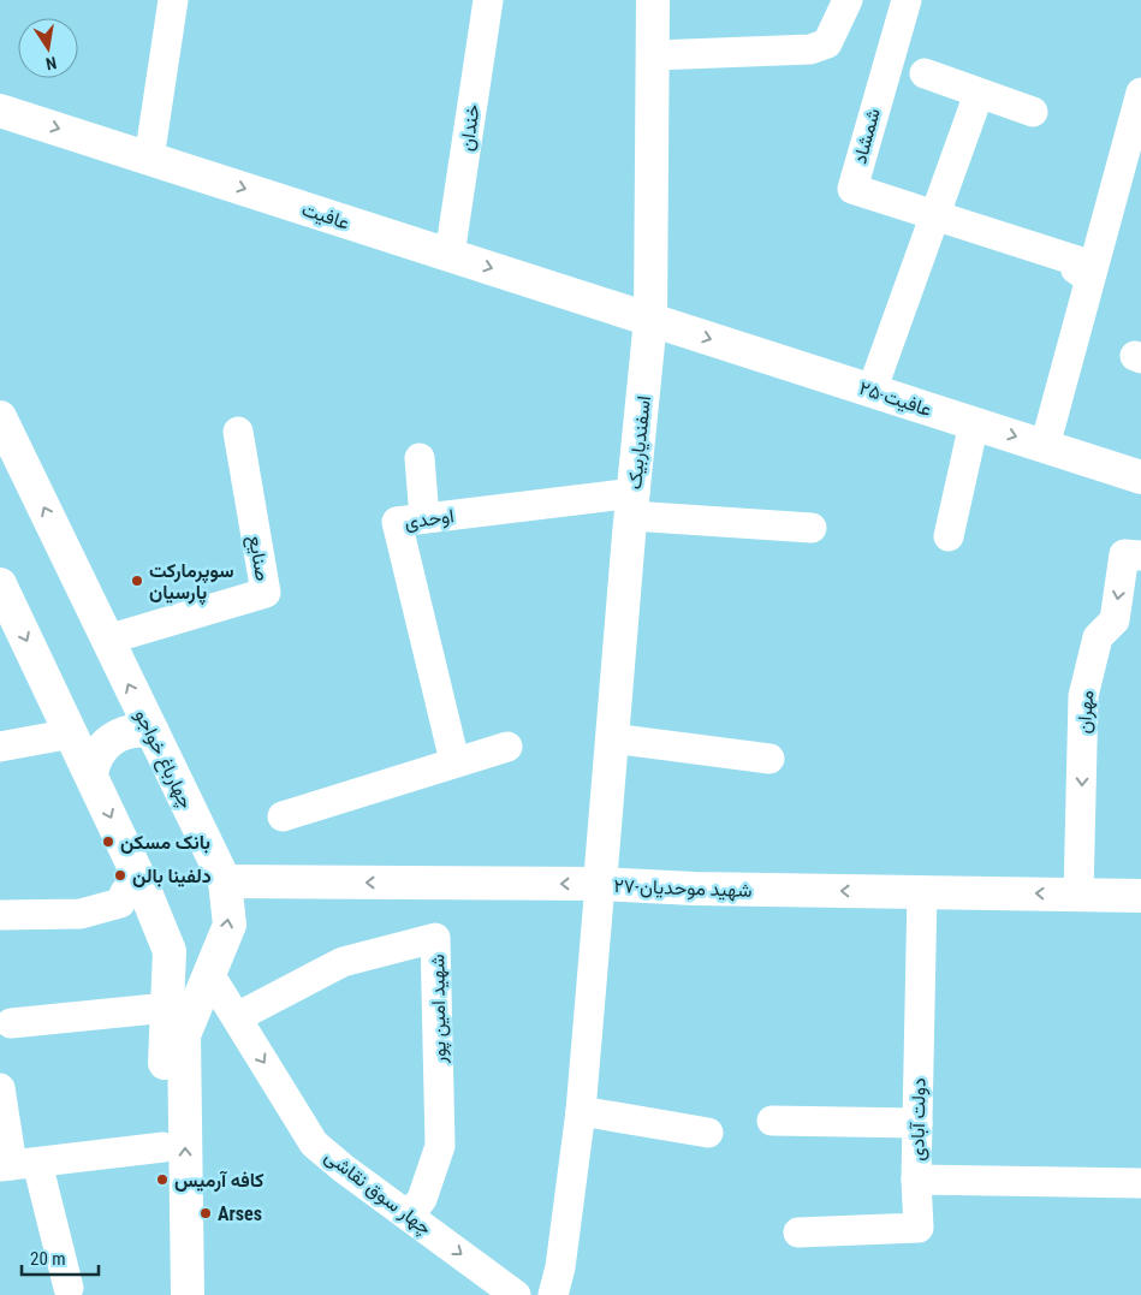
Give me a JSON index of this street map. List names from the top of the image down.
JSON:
{
  "streets": {
    "main road": [
      "عافیت",
      "۲۵-عافیت",
      "اسفندیاربیک",
      "چهارباغ خواجو",
      "۲۷-شهید موحدیان"
    ],
    "street": [
      "خندان",
      "شمشاد",
      "اوحدی",
      "صنایع",
      "مهران",
      "شهید امین پور",
      "دولت آبادی",
      "چهار سوق نقاشی"
    ]
  },
  "crossings": [
    ["خندان", "عافیت"],
    ["عافیت", "۲۵-عافیت"],
    ["عافیت", "اسفندیاربیک"],
    ["۲۵-عافیت", "اسفندیاربیک"],
    ["اسفندیاربیک", "اوحدی"],
    ["اسفندیاربیک", "۲۷-شهید موحدیان"],
    ["صنایع", "چهارباغ خواجو"],
    ["مهران", "۲۷-شهید موحدیان"],
    ["چهارباغ خواجو", "۲۷-شهید موحدیان"],
    ["چهارباغ خواجو", "چهار سوق نقاشی"],
    ["۲۷-شهید موحدیان", "دولت آبادی"],
    ["شهید امین پور", "چهار سوق نقاشی"]
  ],
  "one_way": [
    "عافیت",
    "۲۵-عافیت",
    "۲۷-شهید موحدیان",
    "چهار سوق نقاشی"
  ],
  "places": [
    "سوپرمارکت پارسیان",
    "بانک مسکن",
    "دلفینا بالن",
    "کافه آرمیس",
    "Arses"
  ],
  "scale_bar": "20 m",
  "north": "bottom"
}
